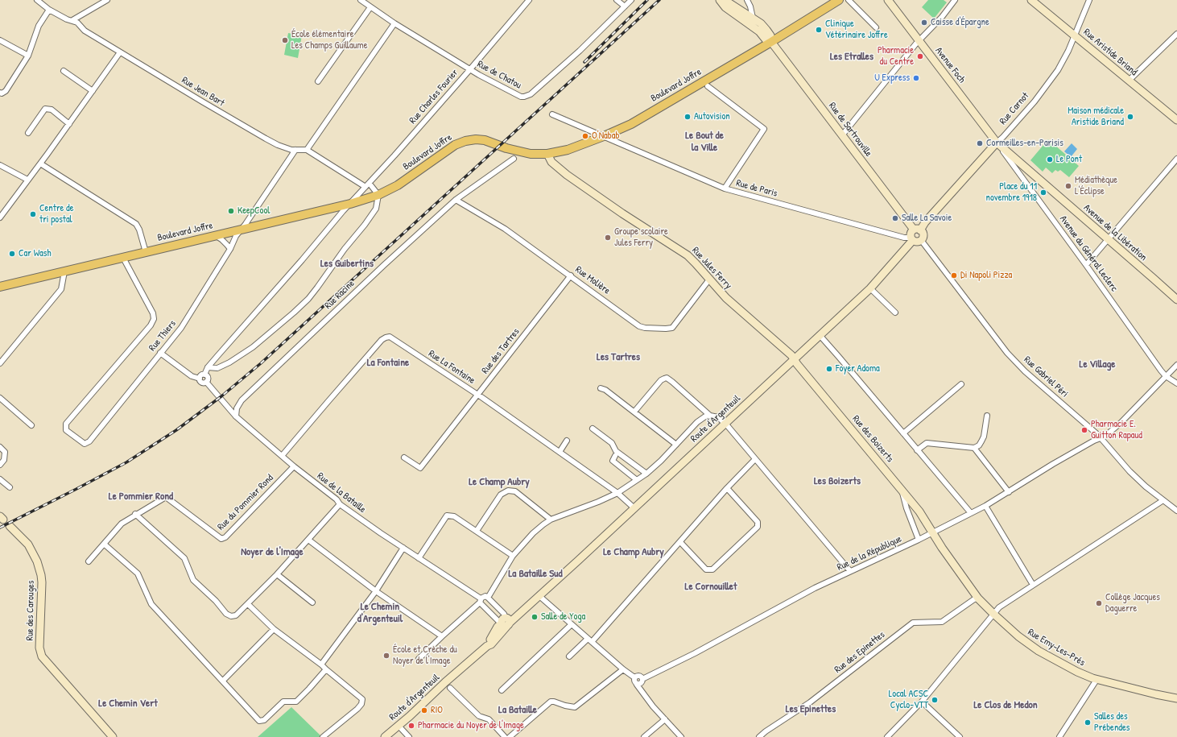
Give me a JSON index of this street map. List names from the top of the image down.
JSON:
{
  "streets": {
    "main road": ["Boulevard Joffre"],
    "street": [
      "Rue Aristide Briand",
      "Avenue Foch",
      "Rue de Chatou",
      "Rue Jean Bart",
      "Rue Charles Fourier",
      "Rue Carnot",
      "Rue de Sartrouville",
      "Rue de Paris",
      "Avenue de la Libération",
      "Avenue du Général Leclerc",
      "Rue Jules Ferry",
      "Rue Molière",
      "Rue Racine",
      "Rue Thiers",
      "Rue des Tartres",
      "Rue La Fontaine",
      "Rue Gabriel Péri",
      "Route d'Argenteuil",
      "Rue des Boizerts",
      "Rue de la Bataille",
      "Rue du Pommier Rond",
      "Rue de la République",
      "Rue des Carouges",
      "Rue Emy-Les-Prés",
      "Rue des Epinettes"
    ]
  },
  "crossings": [
    ["Rue Aristide Briand", "Rue Carnot"],
    ["Avenue Foch", "Rue Carnot"],
    ["Avenue Foch", "Avenue de la Libération"],
    ["Avenue Foch", "Avenue du Général Leclerc"],
    ["Rue de Chatou", "Rue Charles Fourier"],
    ["Boulevard Joffre", "Rue Charles Fourier"],
    ["Boulevard Joffre", "Rue de Sartrouville"],
    ["Boulevard Joffre", "Rue de Paris"],
    ["Boulevard Joffre", "Rue Jules Ferry"],
    ["Boulevard Joffre", "Rue Thiers"],
    ["Rue Jean Bart", "Rue Thiers"],
    ["Rue Charles Fourier", "Rue de la Bataille"],
    ["Rue Carnot", "Rue de Sartrouville"],
    ["Rue Carnot", "Rue de Paris"],
    ["Rue Carnot", "Avenue de la Libération"],
    ["Rue Carnot", "Avenue du Général Leclerc"],
    ["Rue Carnot", "Rue Gabriel Péri"],
    ["Rue Carnot", "Route d'Argenteuil"],
    ["Rue de Paris", "Rue Gabriel Péri"],
    ["Rue de Paris", "Route d'Argenteuil"],
    ["Avenue de la Libération", "Avenue du Général Leclerc"],
    ["Avenue du Général Leclerc", "Rue de la République"],
    ["Rue Jules Ferry", "Rue Molière"],
    ["Rue Jules Ferry", "Route d'Argenteuil"],
    ["Rue Jules Ferry", "Rue des Boizerts"],
    ["Rue Molière", "Rue Racine"],
    ["Rue Molière", "Rue des Tartres"],
    ["Rue Racine", "Rue de la Bataille"],
    ["Rue des Tartres", "Rue La Fontaine"],
    ["Rue La Fontaine", "Route d'Argenteuil"],
    ["Rue La Fontaine", "Rue de la Bataille"],
    ["Rue Gabriel Péri", "Route d'Argenteuil"],
    ["Rue Gabriel Péri", "Rue de la République"],
    ["Route d'Argenteuil", "Rue des Boizerts"],
    ["Route d'Argenteuil", "Rue de la Bataille"],
    ["Rue des Boizerts", "Rue de la République"],
    ["Rue des Boizerts", "Rue Emy-Les-Prés"],
    ["Rue de la Bataille", "Rue du Pommier Rond"],
    ["Rue de la République", "Rue Emy-Les-Prés"],
    ["Rue Emy-Les-Prés", "Rue des Epinettes"]
  ],
  "districts": [
    "Les Etralles",
    "Le Bout de la Ville",
    "Les Guibertins",
    "Les Tartres",
    "La Fontaine",
    "Le Village",
    "Les Boizerts",
    "Le Champ Aubry",
    "Le Pommier Rond",
    "Noyer de l'Image",
    "Le Champ Aubry",
    "La Bataille Sud",
    "Le Cornouillet",
    "Le Chemin d'Argenteuil",
    "Le Chemin Vert",
    "Le Clos de Medon",
    "Les Epinettes",
    "La Bataille"
  ],
  "places": [
    "Caisse d'Épargne",
    "Clinique Vétérinaire Joffre",
    "École élémentaire Les Champs Guillaume",
    "Pharmacie du Centre",
    "U Express",
    "Autovision",
    "Maison médicale Aristide Briand",
    "O'Nabab",
    "Cormeilles-en-Parisis",
    "Le Pont",
    "Médiathèque L'Éclipse",
    "Place du 11 novembre 1918",
    "KeepCool",
    "Centre de tri postal",
    "Salle La Savoie",
    "Groupe scolaire Jules Ferry",
    "Car Wash",
    "Di Napoli Pizza",
    "Foyer Adoma",
    "Pharmacie E. Guitton Rapaud",
    "Collège Jacques Daguerre",
    "Salle de Yoga",
    "École et Crèche du Noyer de l'Image",
    "Local ACSC Cyclo-VTT",
    "RIO",
    "Salles des Prébendes",
    "Pharmacie du Noyer de l'Image"
  ]
}
